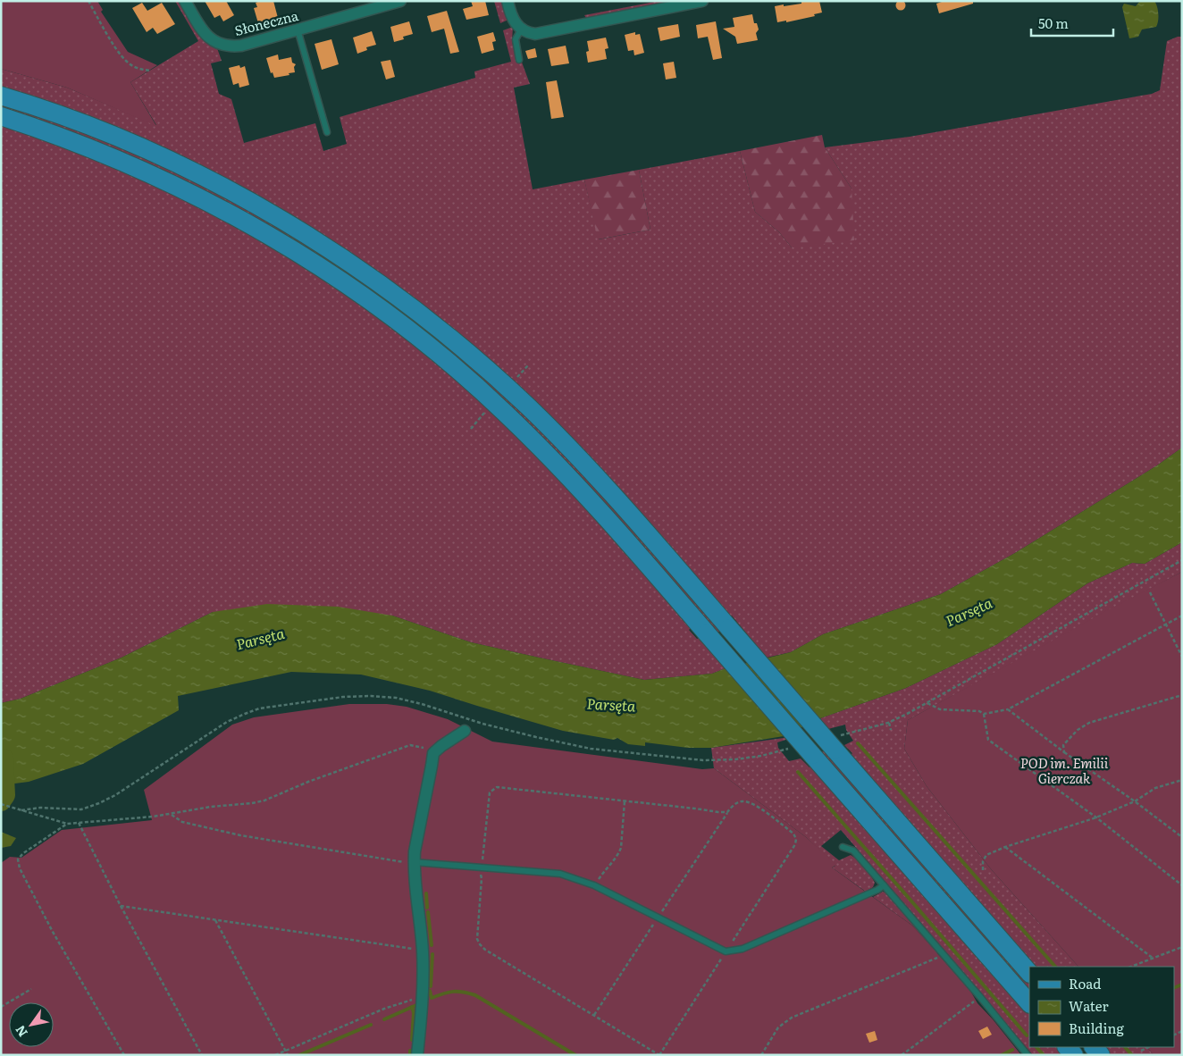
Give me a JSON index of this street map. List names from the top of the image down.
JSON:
{
  "streets": {
    "street": ["Słoneczna"]
  },
  "water": ["Parsęta"],
  "parks": ["POD im. Emilii Gierczak"],
  "legend": ["Road", "Water", "Building"],
  "scale_bar": "50 m",
  "north": "bottom left"
}
